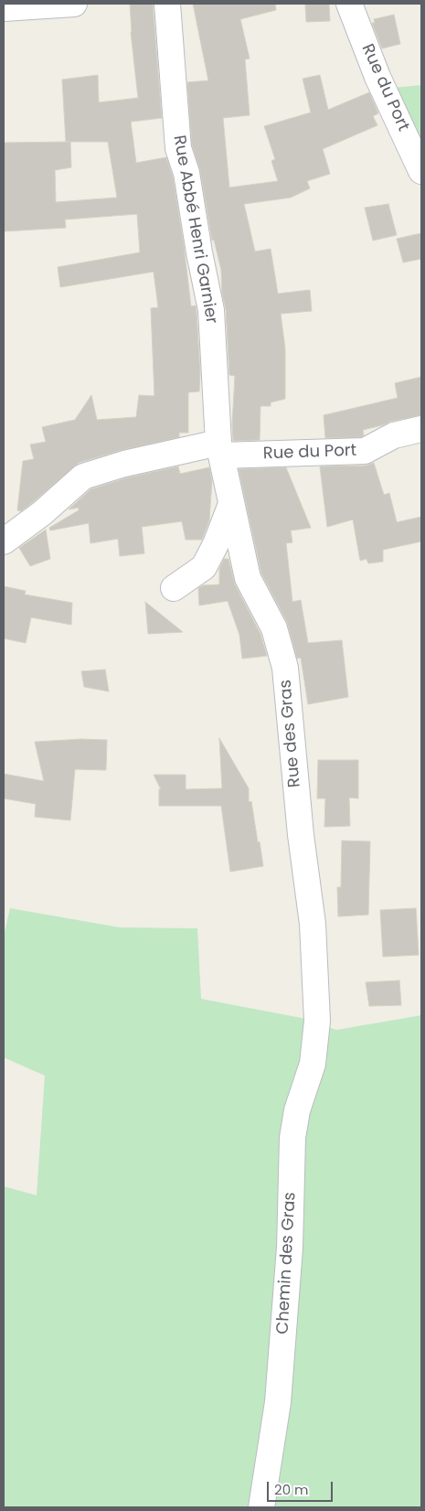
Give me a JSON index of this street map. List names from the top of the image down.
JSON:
{
  "streets": {
    "street": [
      "Rue du Port",
      "Rue Abbé Henri Garnier",
      "Rue des Gras",
      "Chemin des Gras"
    ]
  },
  "crossings": [
    ["Rue du Port", "Rue Abbé Henri Garnier"],
    ["Rue du Port", "Rue des Gras"],
    ["Rue Abbé Henri Garnier", "Rue des Gras"],
    ["Rue des Gras", "Chemin des Gras"]
  ],
  "scale_bar": "20 m"
}
